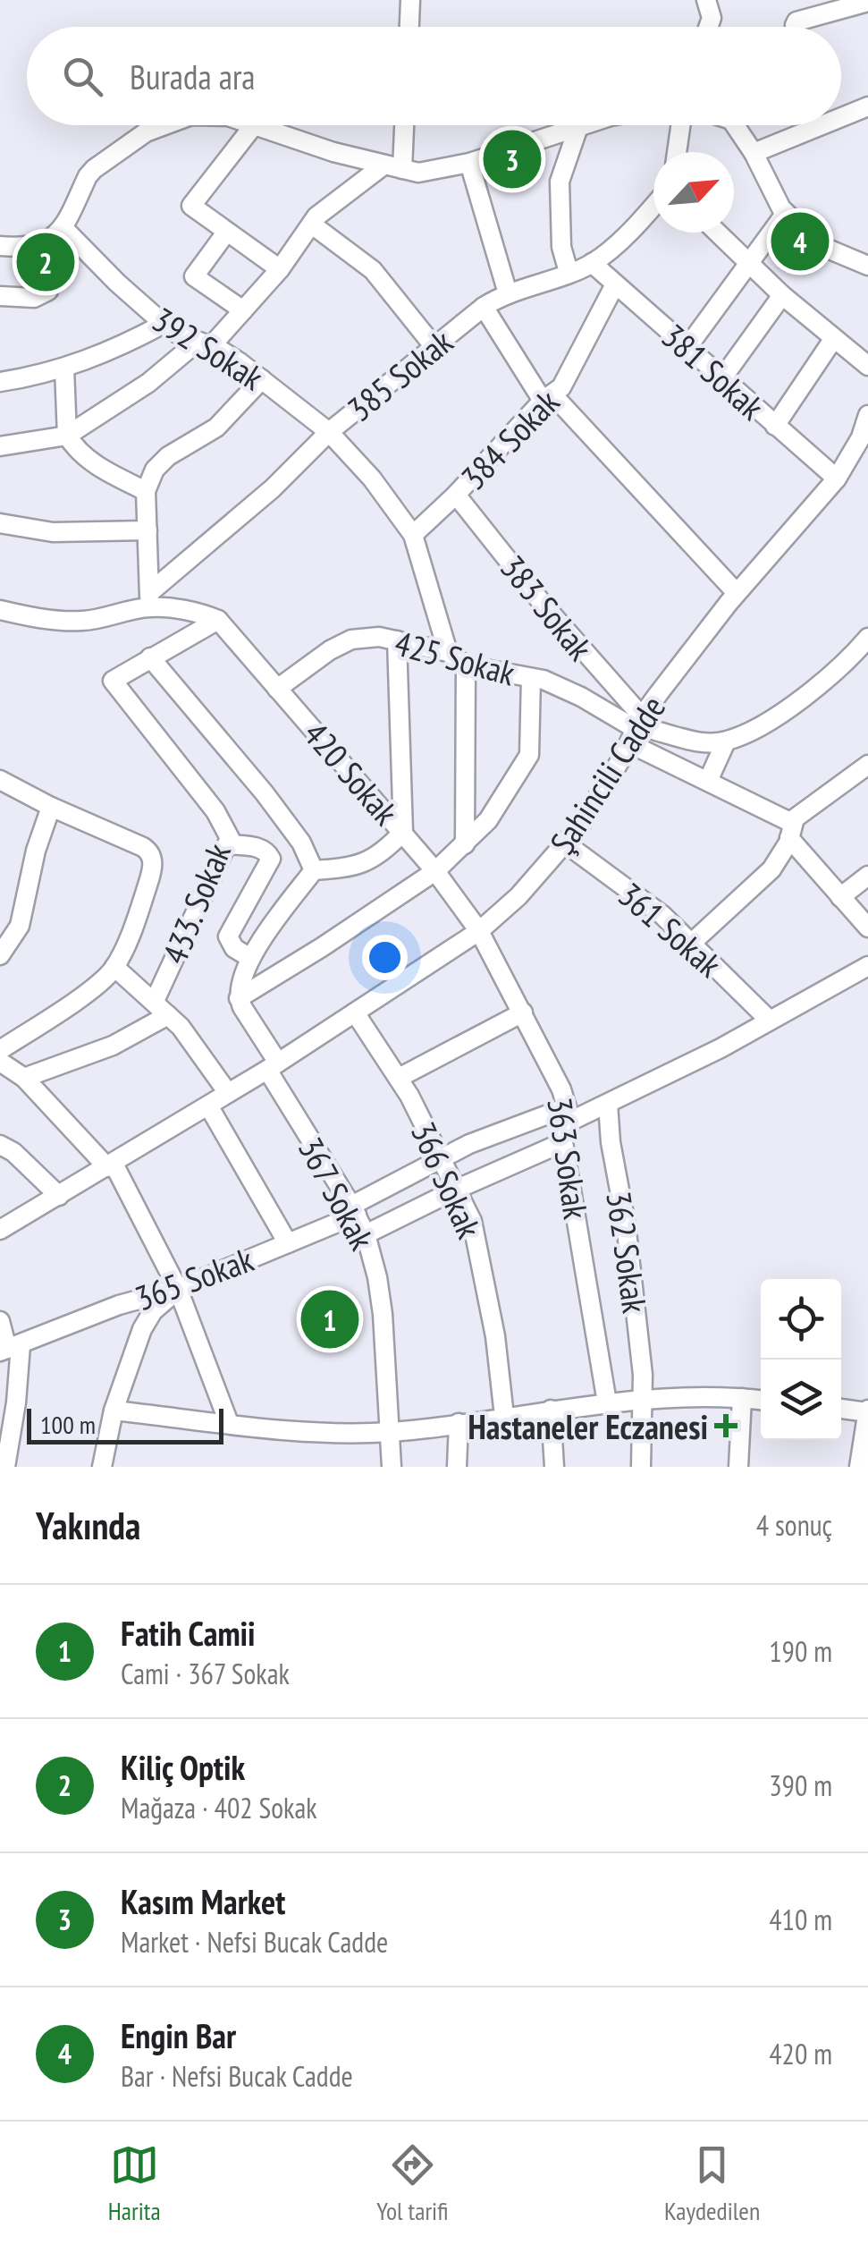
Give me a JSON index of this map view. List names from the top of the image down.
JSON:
{
  "streets": {
    "street": [
      "392 Sokak",
      "381 Sokak",
      "385 Sokak",
      "384 Sokak",
      "383 Sokak",
      "425 Sokak",
      "420 Sokak",
      "Şahincili Cadde",
      "433. Sokak",
      "361 Sokak",
      "363 Sokak",
      "366 Sokak",
      "367 Sokak",
      "362 Sokak",
      "365 Sokak"
    ]
  },
  "crossings": [
    ["392 Sokak", "385 Sokak"],
    ["392 Sokak", "384 Sokak"],
    ["392 Sokak", "425 Sokak"],
    ["381 Sokak", "385 Sokak"],
    ["381 Sokak", "384 Sokak"],
    ["381 Sokak", "Şahincili Cadde"],
    ["384 Sokak", "383 Sokak"],
    ["383 Sokak", "425 Sokak"],
    ["383 Sokak", "Şahincili Cadde"],
    ["425 Sokak", "420 Sokak"],
    ["425 Sokak", "Şahincili Cadde"],
    ["420 Sokak", "Şahincili Cadde"],
    ["420 Sokak", "363 Sokak"],
    ["Şahincili Cadde", "361 Sokak"],
    ["Şahincili Cadde", "363 Sokak"],
    ["Şahincili Cadde", "366 Sokak"],
    ["Şahincili Cadde", "367 Sokak"],
    ["363 Sokak", "365 Sokak"],
    ["366 Sokak", "365 Sokak"],
    ["367 Sokak", "365 Sokak"]
  ],
  "places": {
    "health": ["Hastaneler Eczanesi"]
  },
  "scale_bar": "100 m",
  "north": "top right",
  "page": {
    "search": "Burada ara",
    "pins": [
      "3",
      "4",
      "2",
      "1"
    ],
    "scale": "100 m",
    "heading": ["Yakında", "4 sonuç"],
    "list": [
      {
        "mark": "1",
        "name": "Fatih Camii",
        "note": "Cami · 367 Sokak",
        "value": "190 m"
      },
      {
        "mark": "2",
        "name": "Kiliç Optik",
        "note": "Mağaza · 402 Sokak",
        "value": "390 m"
      },
      {
        "mark": "3",
        "name": "Kasım Market",
        "note": "Market · Nefsi Bucak Cadde",
        "value": "410 m"
      },
      {
        "mark": "4",
        "name": "Engin Bar",
        "note": "Bar · Nefsi Bucak Cadde",
        "value": "420 m"
      }
    ],
    "nav": ["Harita", "Yol tarifi", "Kaydedilen"]
  }
}
